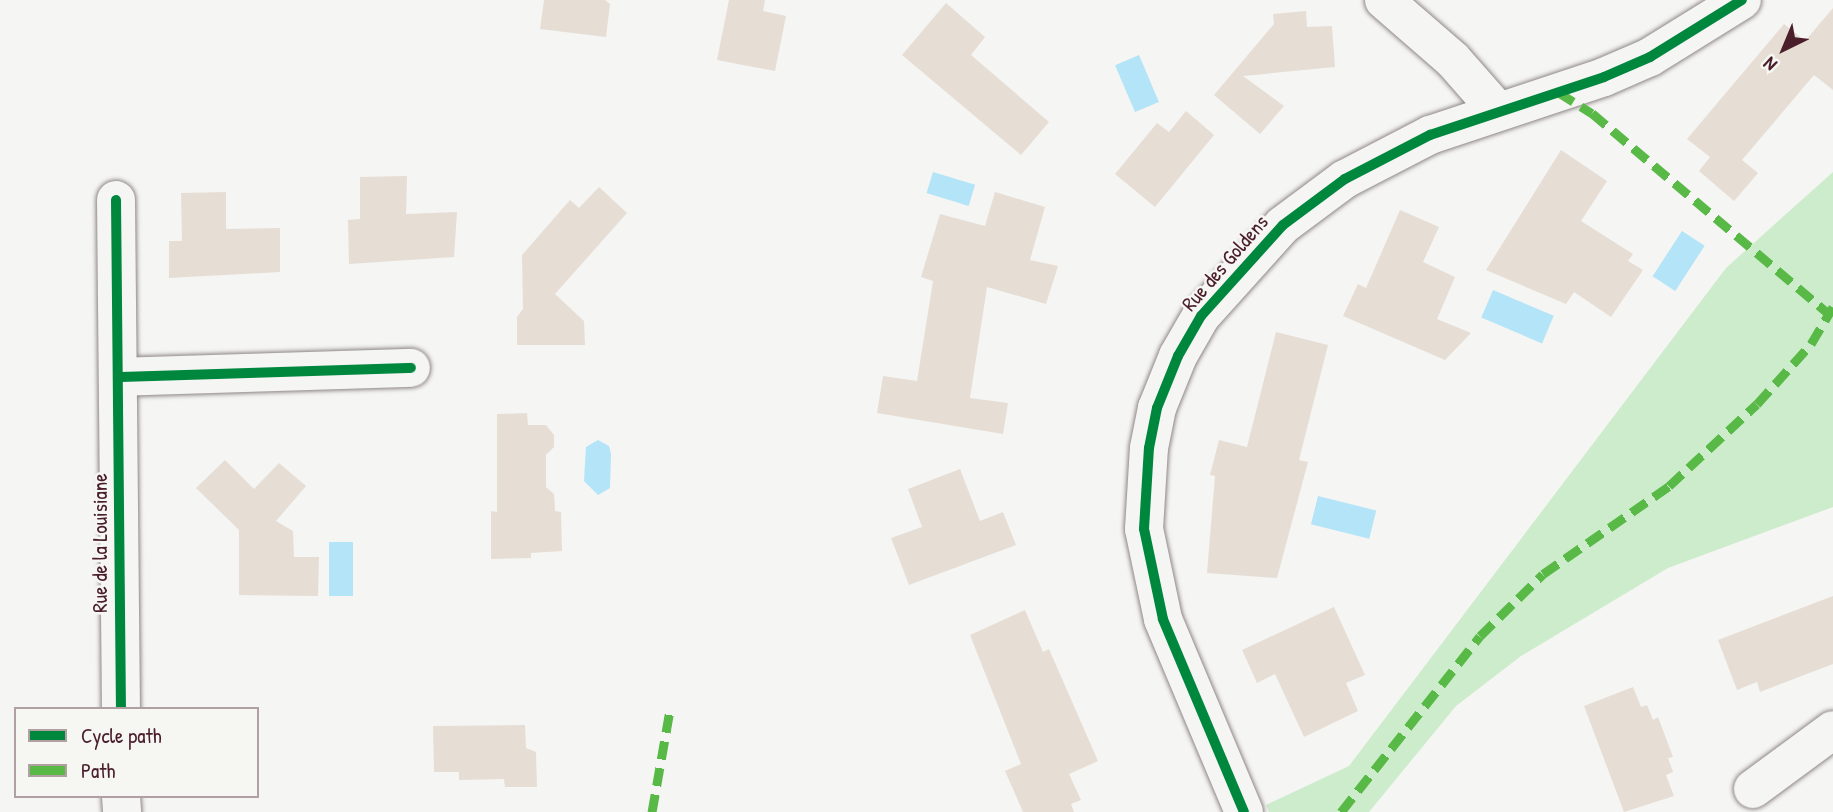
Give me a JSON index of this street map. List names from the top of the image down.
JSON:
{
  "streets": {
    "street": ["Rue des Goldens", "Rue de la Louisiane"]
  },
  "legend": ["Cycle path", "Path"],
  "north": "bottom left"
}
